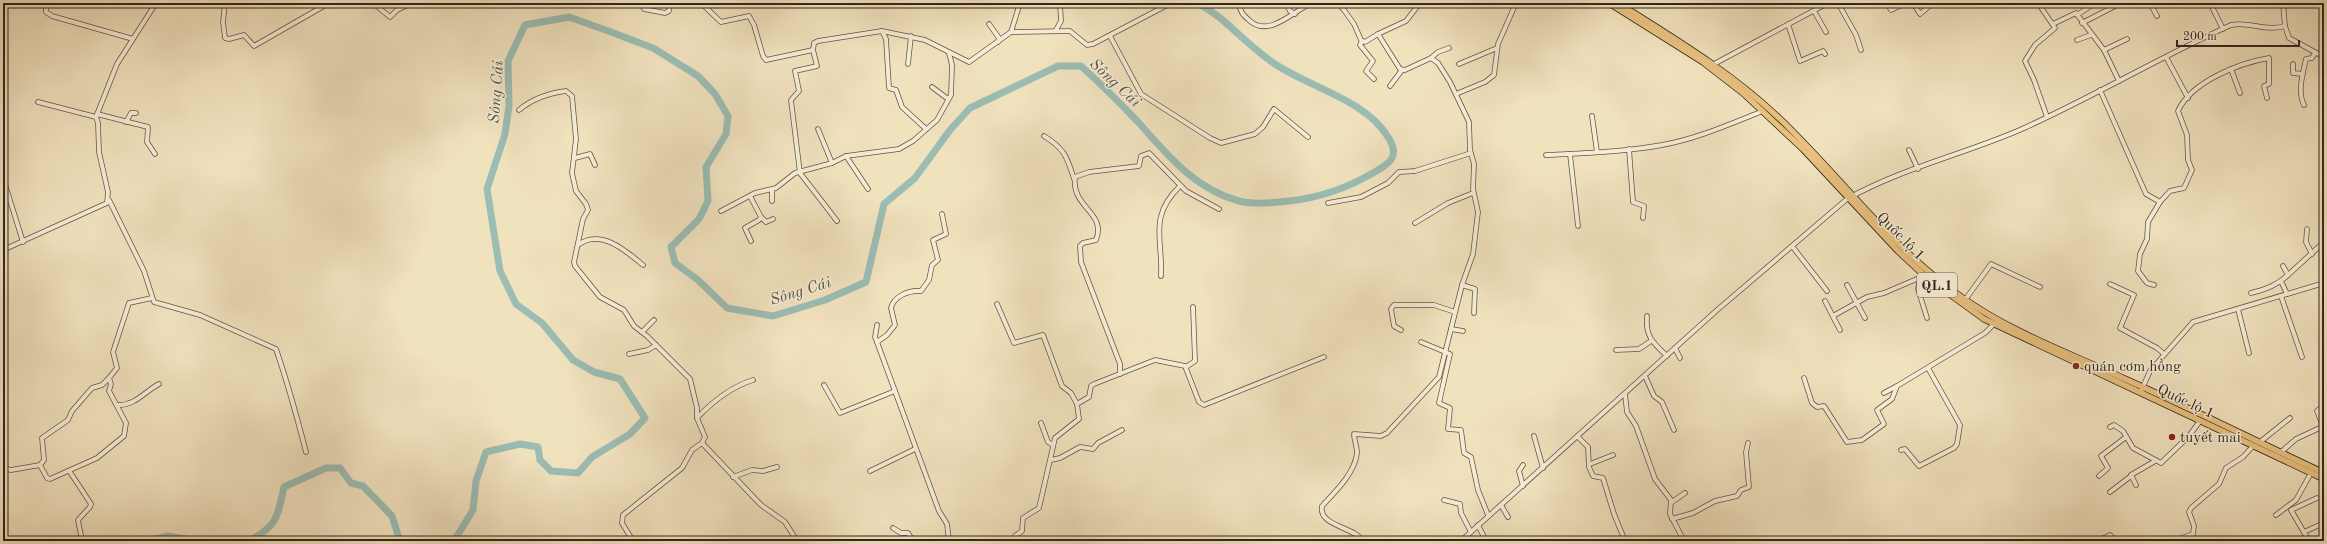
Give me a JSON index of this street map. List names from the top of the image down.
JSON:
{
  "streets": {
    "highway": ["Quốc lộ 1", "QL.1"]
  },
  "water": ["Sông Cái"],
  "places": ["quán cơm hồng", "tuyết mai"],
  "scale_bar": "200 m"
}
